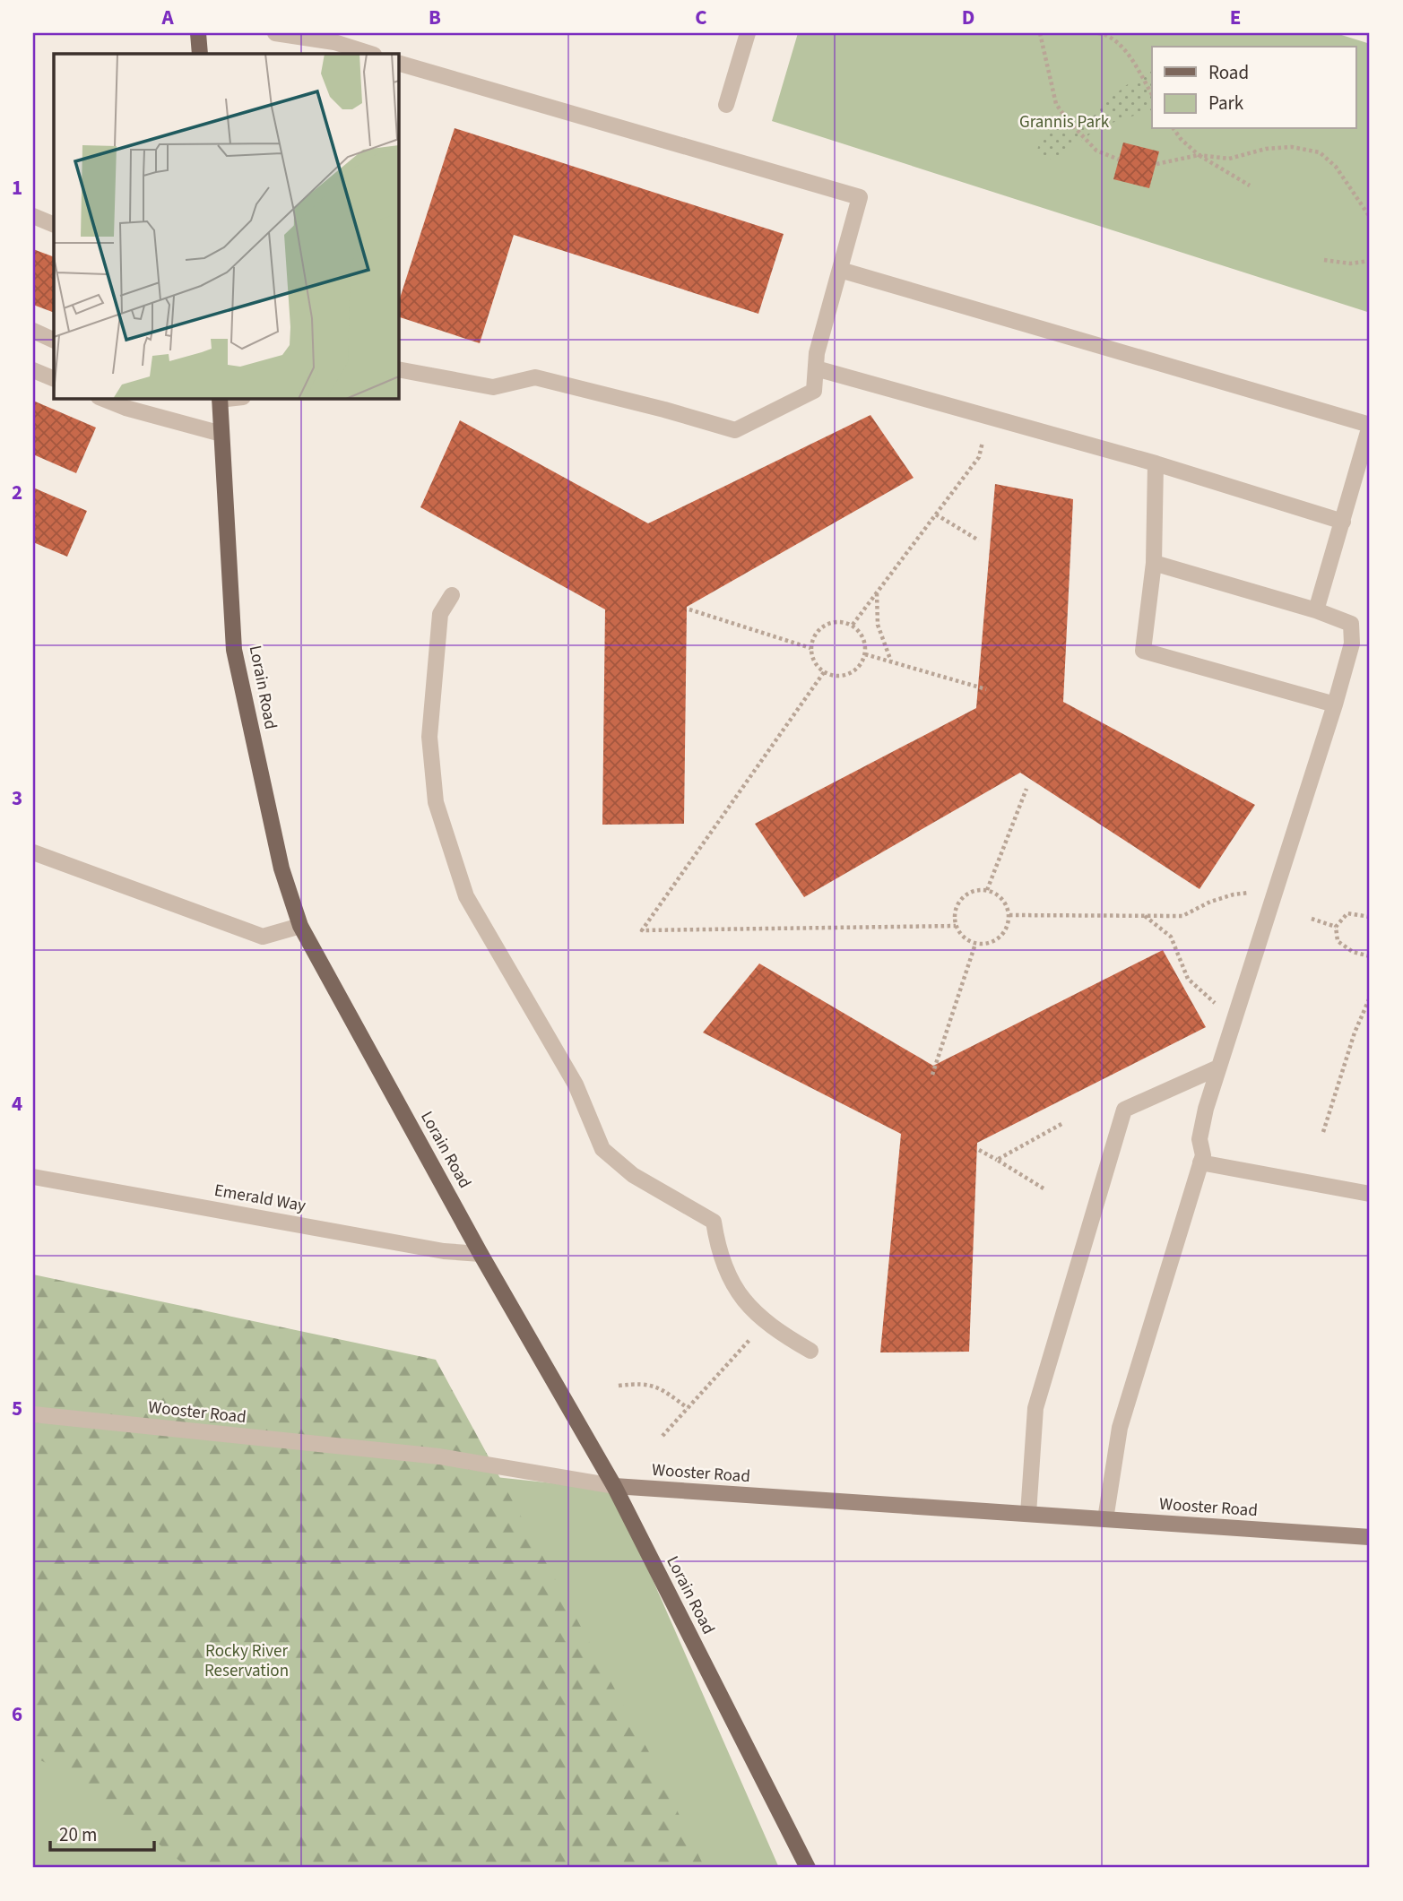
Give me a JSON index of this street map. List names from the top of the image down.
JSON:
{
  "streets": {
    "main road": ["Lorain Road", "Wooster Road"],
    "street": ["Emerald Way"]
  },
  "crossings": [
    ["Lorain Road", "Emerald Way"],
    ["Lorain Road", "Wooster Road"]
  ],
  "parks": ["Grannis Park", "Rocky River Reservation"],
  "legend": ["Road", "Park"],
  "scale_bar": "20 m",
  "grid": {
    "columns": [
      "A",
      "B",
      "C",
      "D",
      "E"
    ],
    "rows": [
      "1",
      "2",
      "3",
      "4",
      "5",
      "6"
    ]
  }
}
